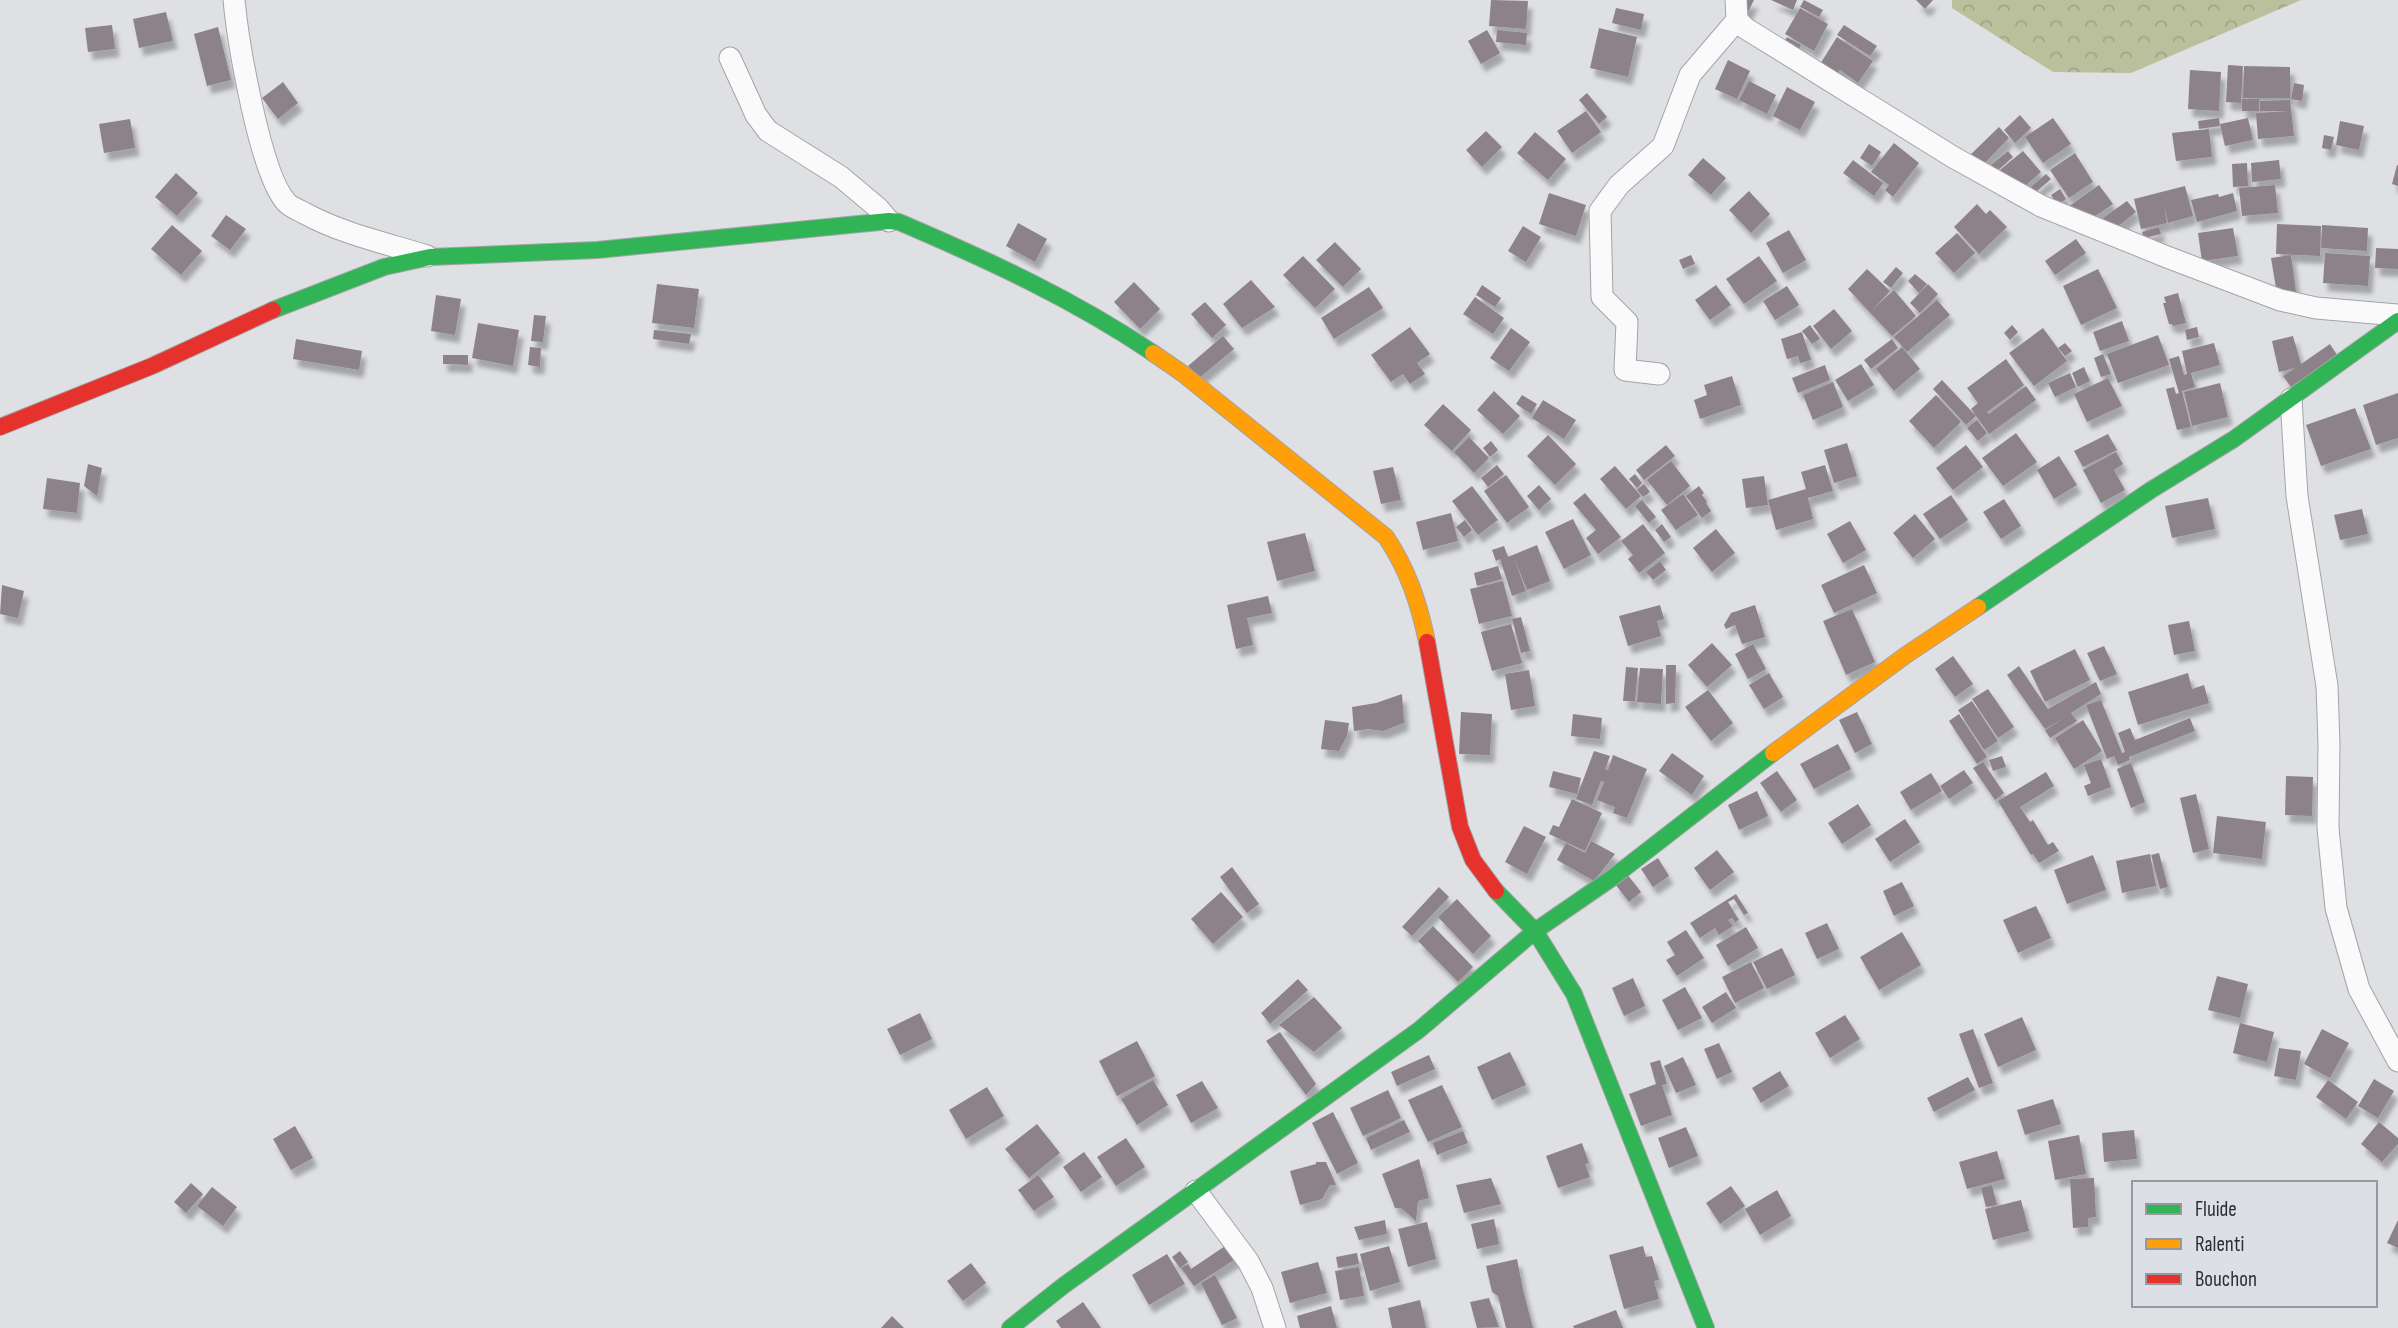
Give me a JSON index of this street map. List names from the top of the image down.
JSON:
{
  "legend": ["Fluide", "Ralenti", "Bouchon"]
}
